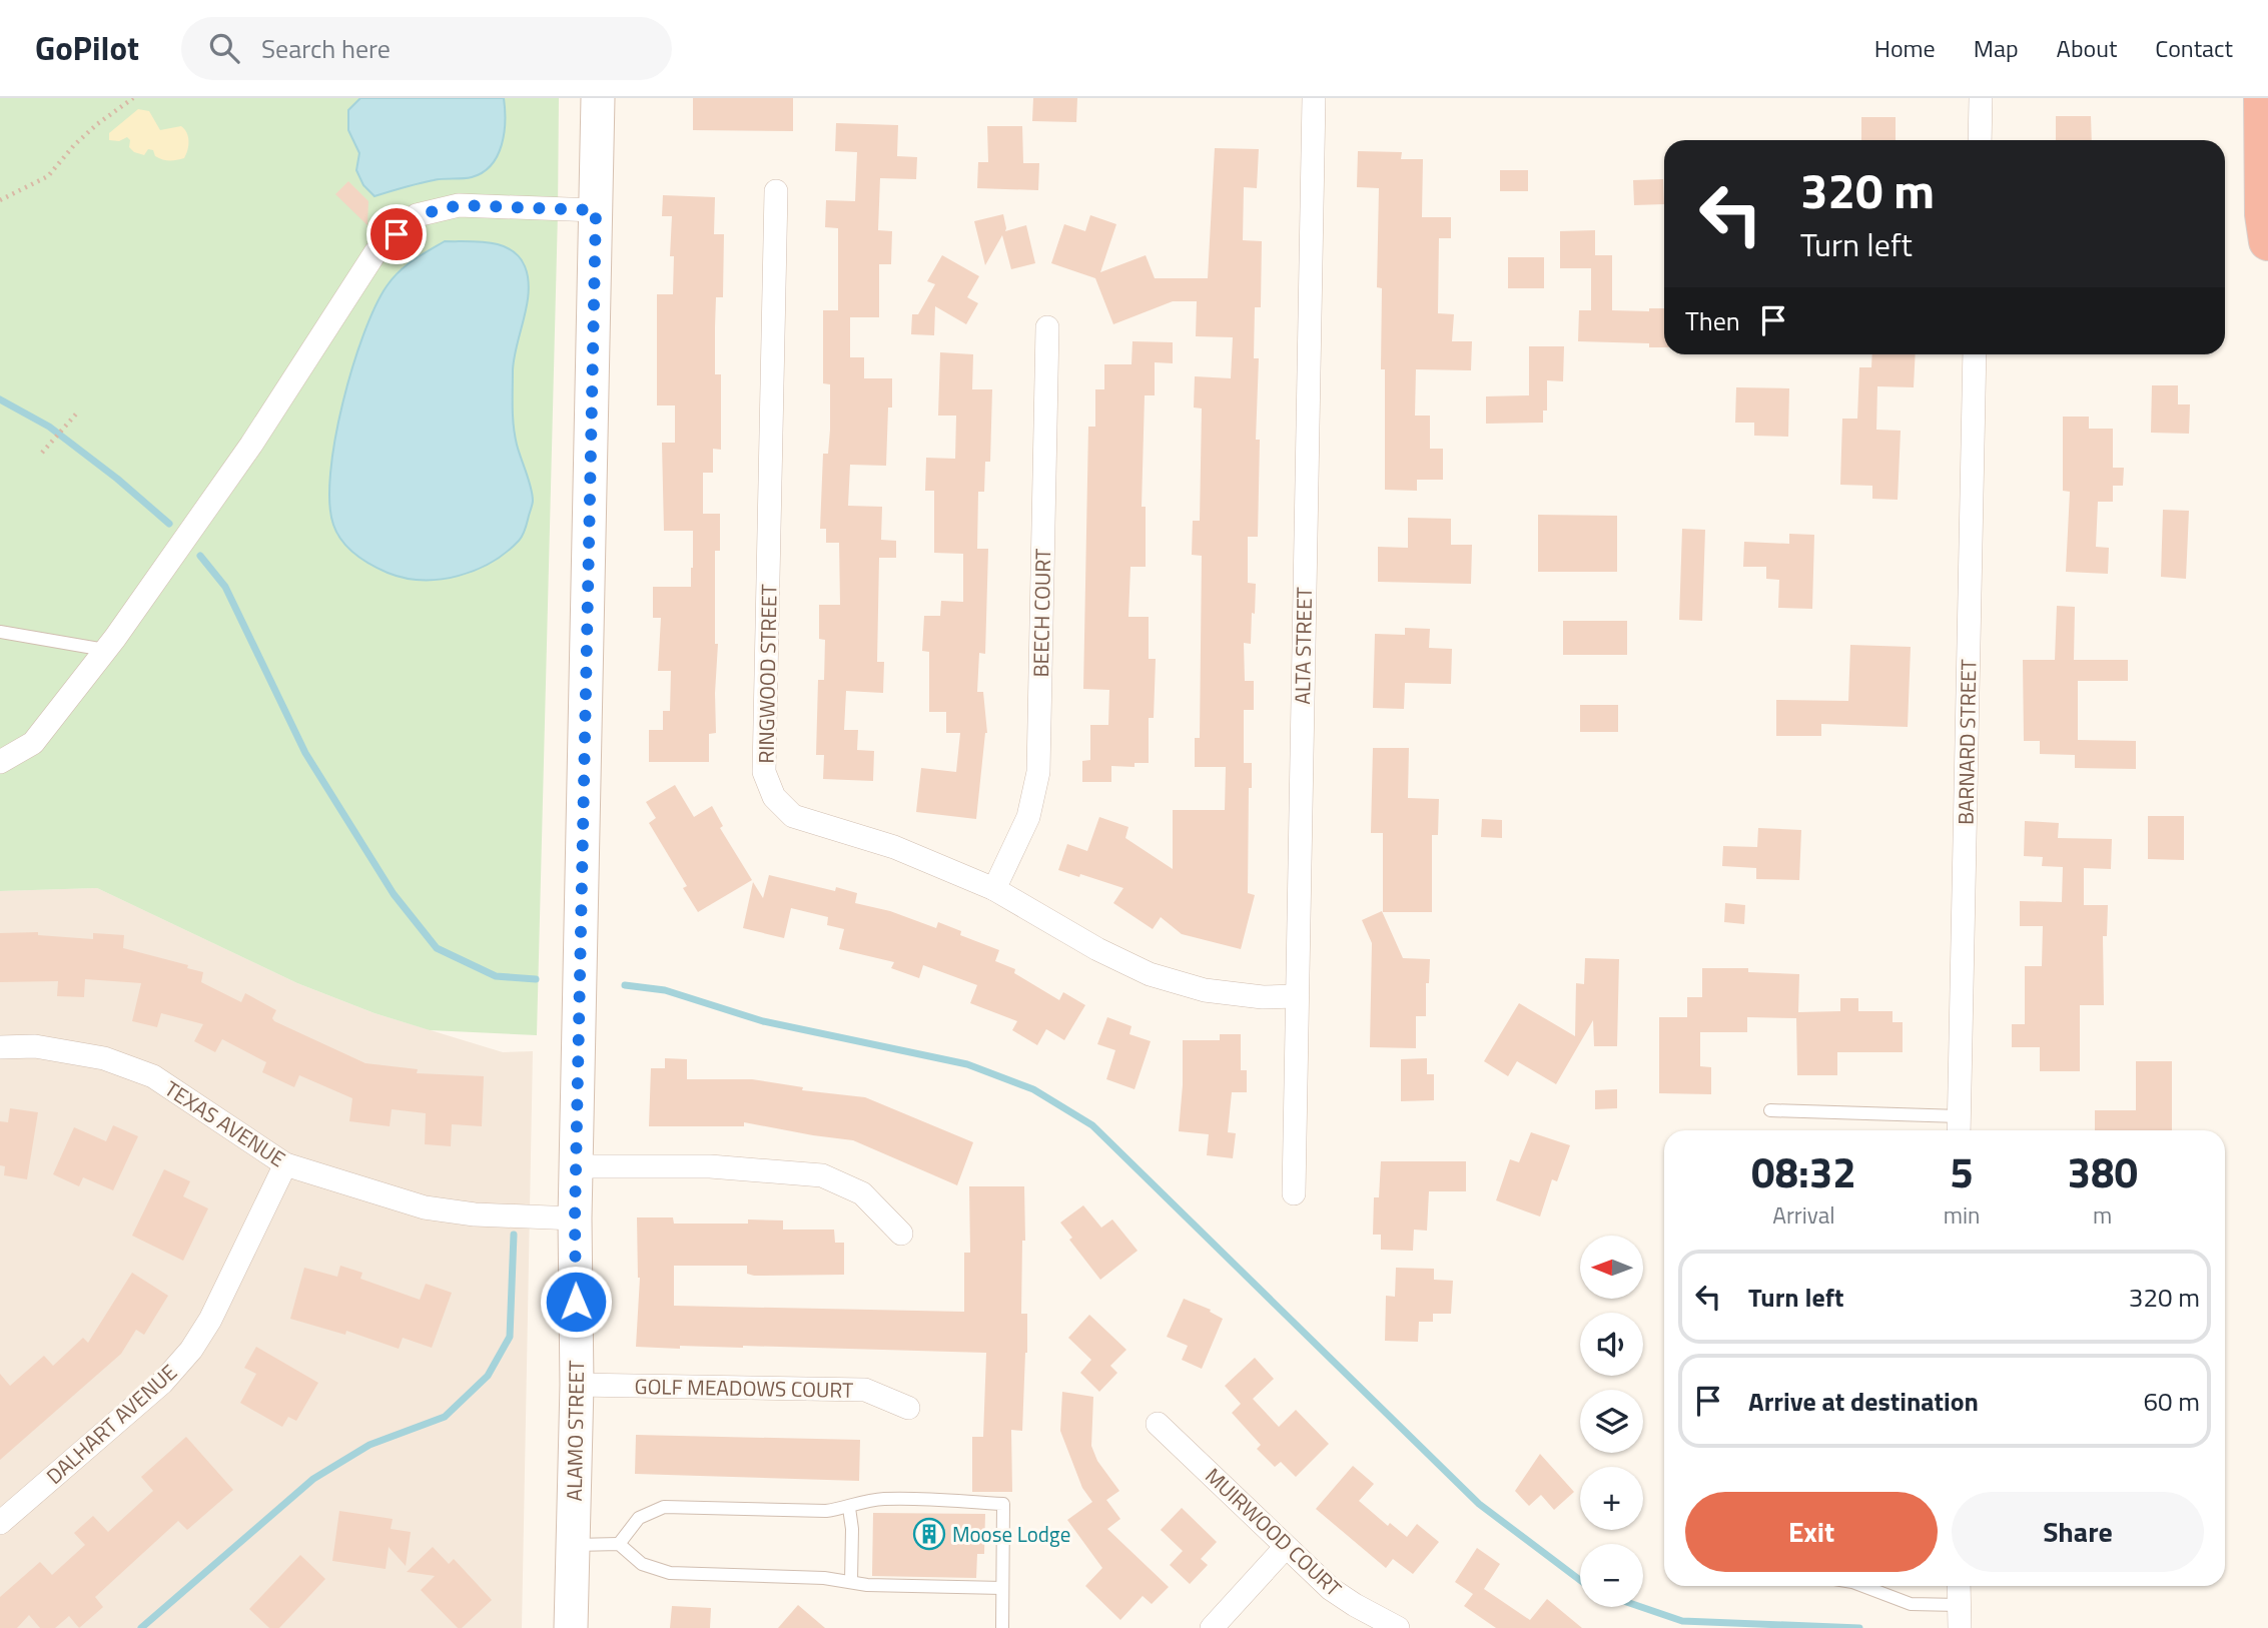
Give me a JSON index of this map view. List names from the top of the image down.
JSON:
{
  "streets": {
    "main road": ["ALAMO STREET"],
    "street": [
      "BEECH COURT",
      "ALTA STREET",
      "RINGWOOD STREET",
      "BARNARD STREET",
      "TEXAS AVENUE",
      "GOLF MEADOWS COURT",
      "DALHART AVENUE",
      "MUIRWOOD COURT"
    ]
  },
  "crossings": [
    ["BEECH COURT", "RINGWOOD STREET"],
    ["ALTA STREET", "RINGWOOD STREET"],
    ["TEXAS AVENUE", "DALHART AVENUE"],
    ["TEXAS AVENUE", "ALAMO STREET"],
    ["GOLF MEADOWS COURT", "ALAMO STREET"]
  ],
  "places": {
    "building": ["Moose Lodge"]
  },
  "north": "left",
  "page": {
    "header": "GoPilot",
    "search": "Search here",
    "nav": [
      "Home",
      "Map",
      "About",
      "Contact"
    ],
    "turn": ["320 m", "Turn left"],
    "then": "Then",
    "eta": [
      "08:32",
      "Arrival",
      "5",
      "min",
      "380",
      "m"
    ],
    "map_buttons": ["+", "−"],
    "list": [
      {
        "name": "Turn left",
        "value": "320 m"
      },
      {
        "name": "Arrive at destination",
        "value": "60 m"
      }
    ],
    "buttons": ["Exit", "Share"]
  }
}
